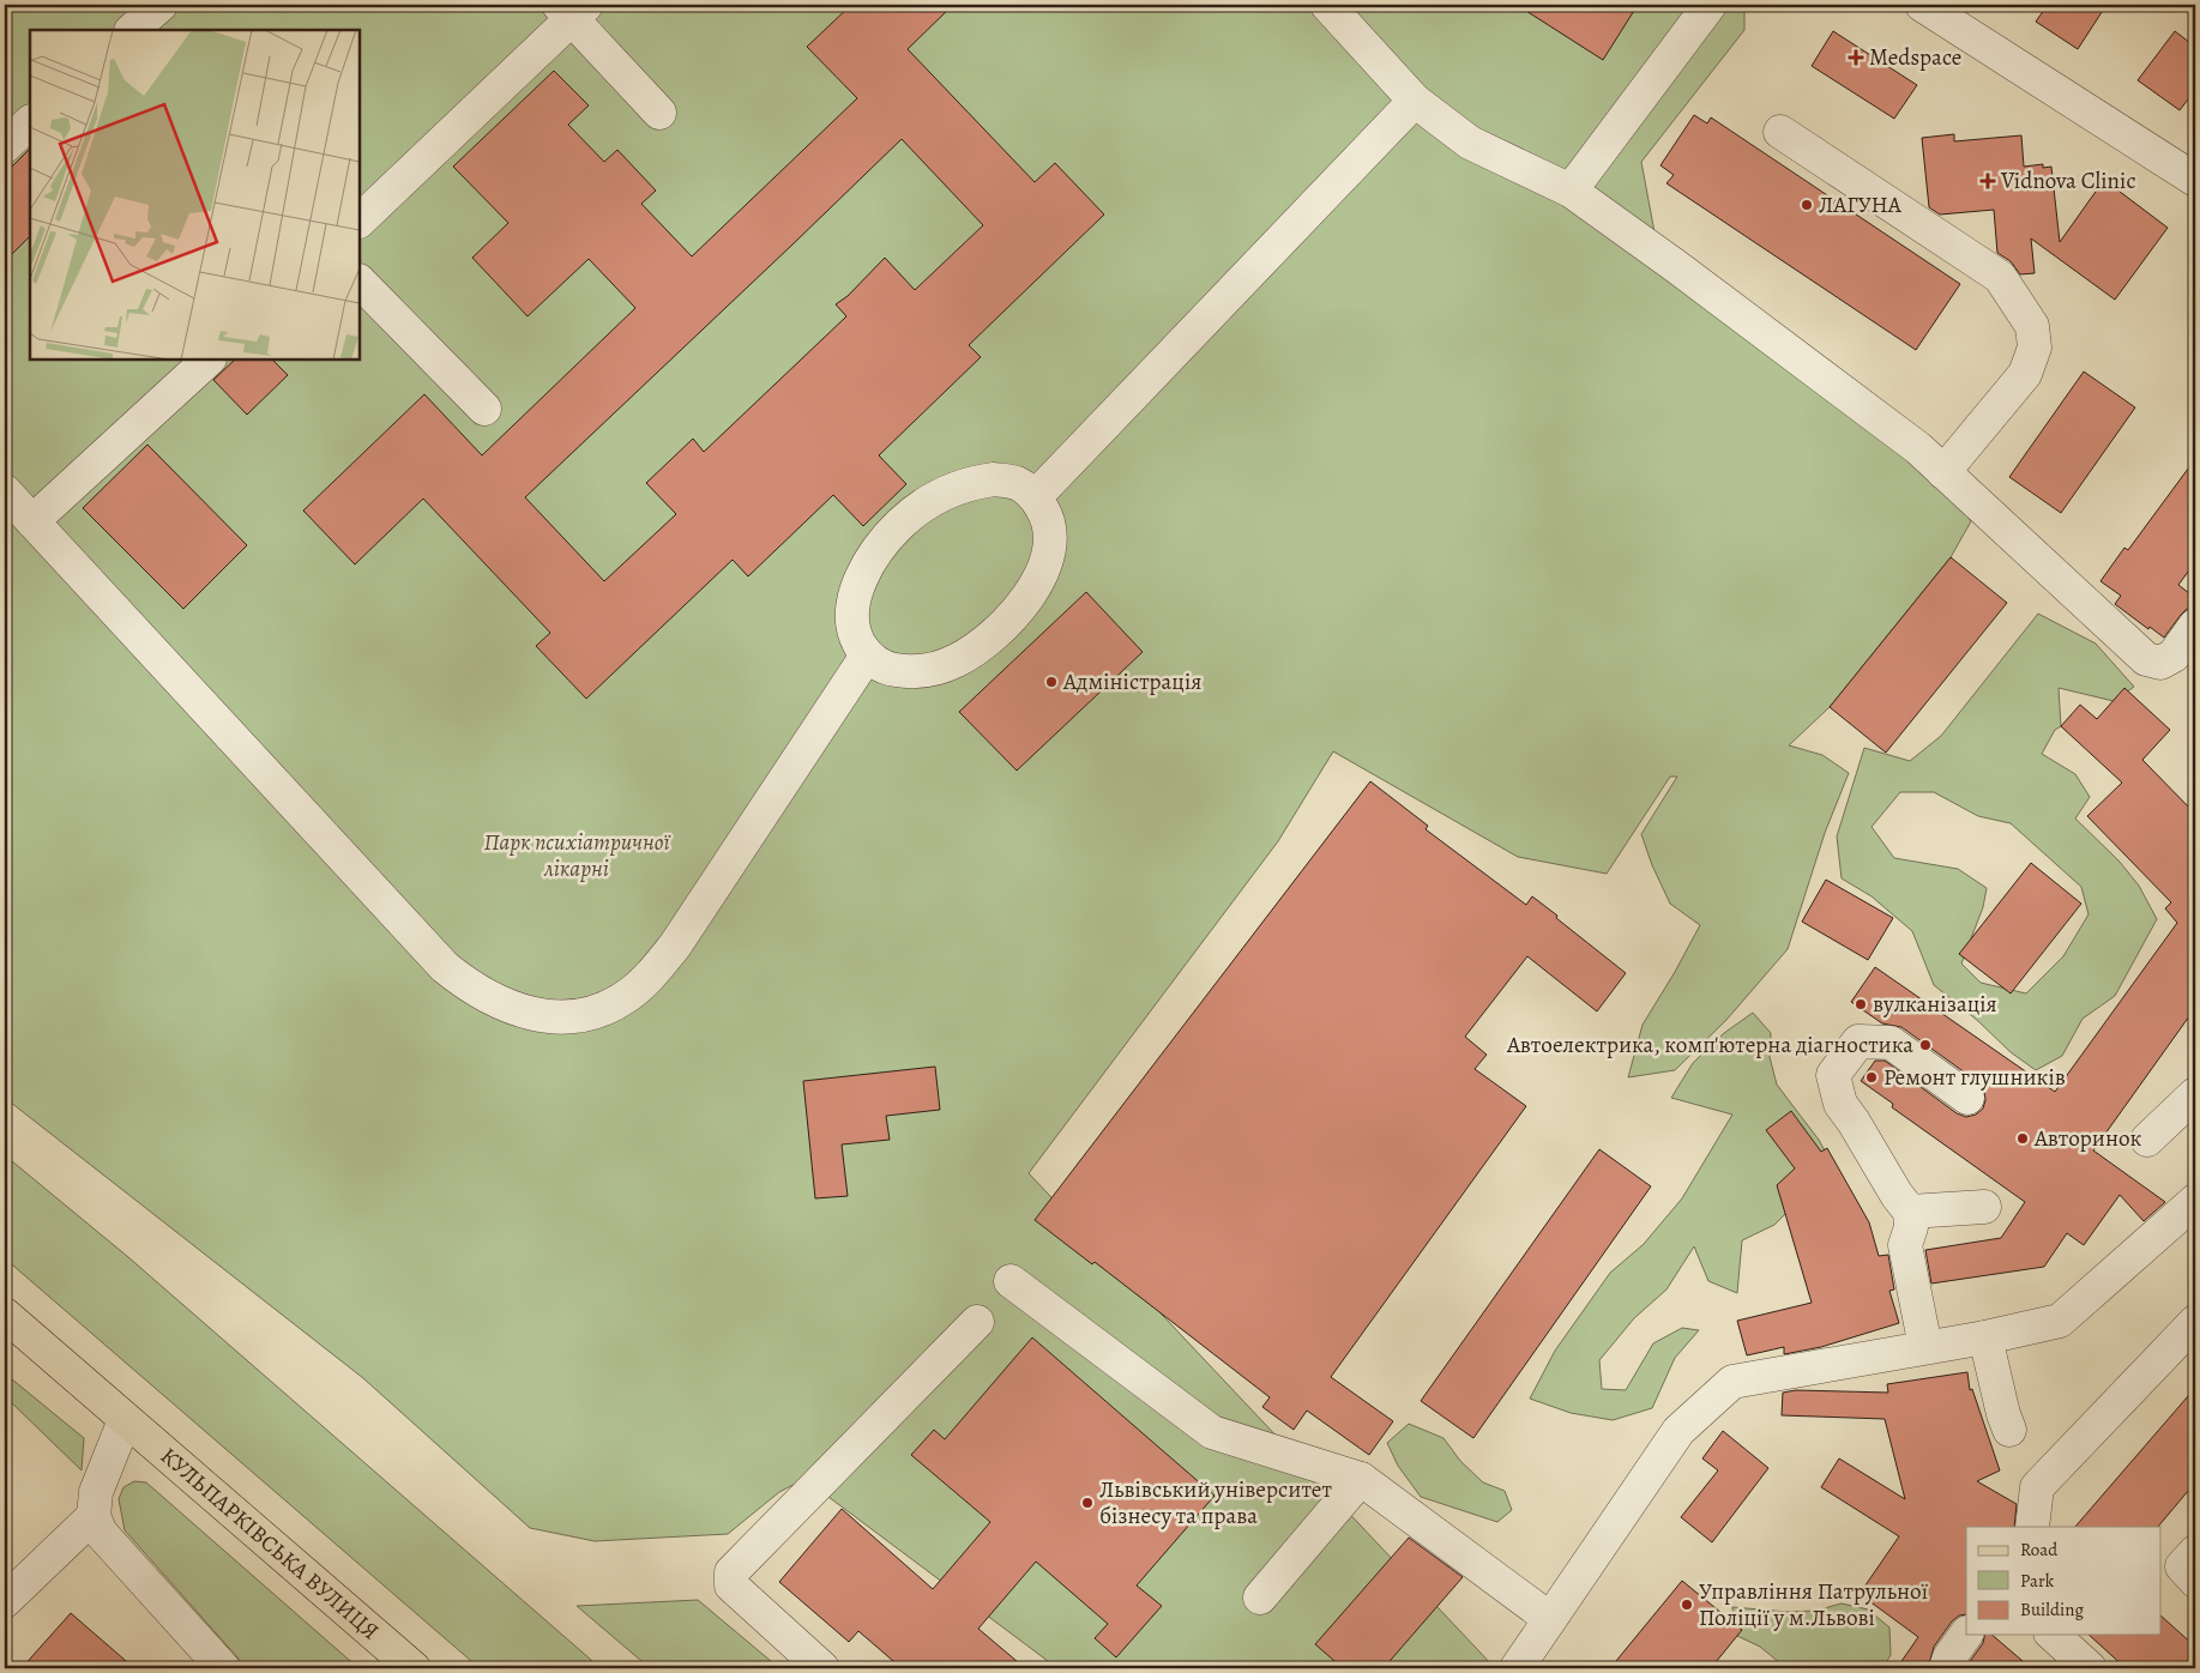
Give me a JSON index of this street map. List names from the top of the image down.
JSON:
{
  "streets": {
    "main road": ["КУЛЬПАРКІВСЬКА ВУЛИЦЯ"]
  },
  "parks": ["Парк психіатричної лікарні"],
  "places": {
    "health": ["Medspace", "Vidnova Clinic"],
    "other": [
      "ЛАГУНА",
      "Адміністрація",
      "вулканізація",
      "Автоелектрика, комп'ютерна діагностика",
      "Ремонт глушників",
      "Авторинок",
      "Львівський університет бізнесу та права",
      "Управління Патрульної Поліції у м.Львові"
    ]
  },
  "legend": ["Road", "Park", "Building"]
}
